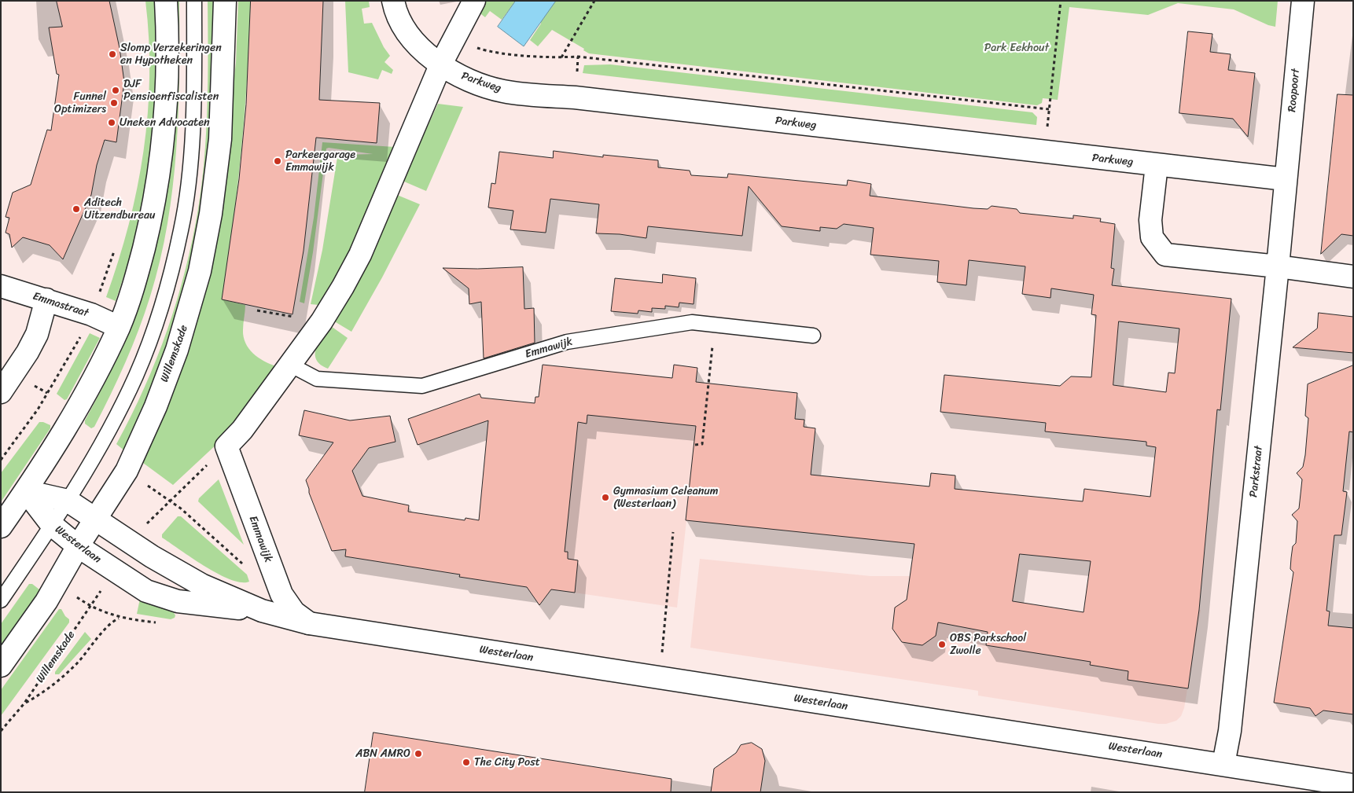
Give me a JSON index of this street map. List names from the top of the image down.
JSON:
{
  "streets": {
    "street": [
      "Parkweg",
      "Roopoort",
      "Emmastraat",
      "Emmawijk",
      "Willemskade",
      "Parkstraat",
      "Westerlaan"
    ]
  },
  "crossings": [
    ["Parkweg", "Roopoort"],
    ["Parkweg", "Parkstraat"],
    ["Roopoort", "Parkstraat"],
    ["Emmawijk", "Westerlaan"],
    ["Willemskade", "Westerlaan"],
    ["Parkstraat", "Westerlaan"]
  ],
  "parks": ["Park Eekhout"],
  "places": [
    "Slomp Verzekeringen en Hypotheken",
    "DJF Pensioenfiscalisten",
    "Funnel Optimizers",
    "Uneken Advocaten",
    "Parkeergarage Emmawijk",
    "Aditech Uitzendbureau",
    "Gymnasium Celeanum (Westerlaan)",
    "OBS Parkschool Zwolle",
    "ABN AMRO",
    "The City Post"
  ]
}
